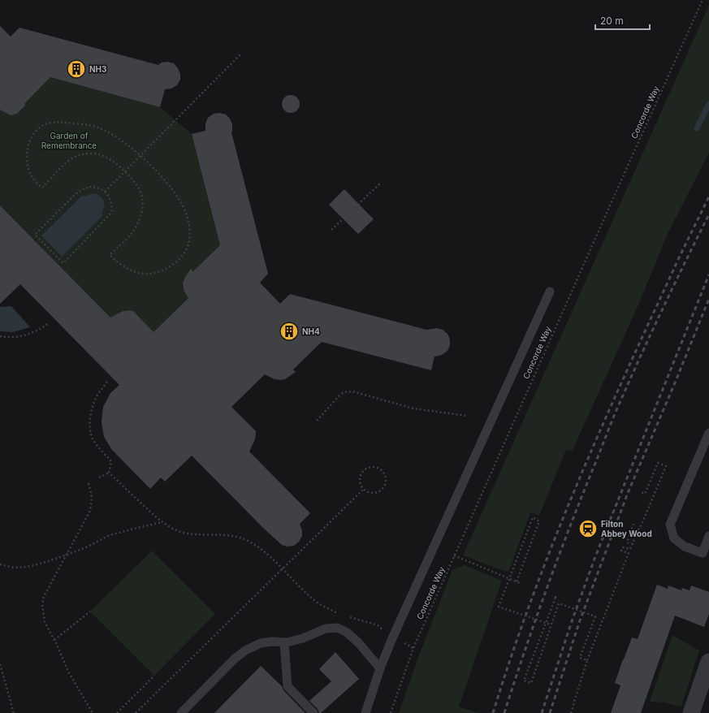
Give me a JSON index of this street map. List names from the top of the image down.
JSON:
{
  "streets": {
    "path": ["Concorde Way"]
  },
  "parks": ["Garden of Remembrance"],
  "places": {
    "building": ["NH3", "NH4"],
    "station": ["Filton Abbey Wood"]
  },
  "scale_bar": "20 m"
}
